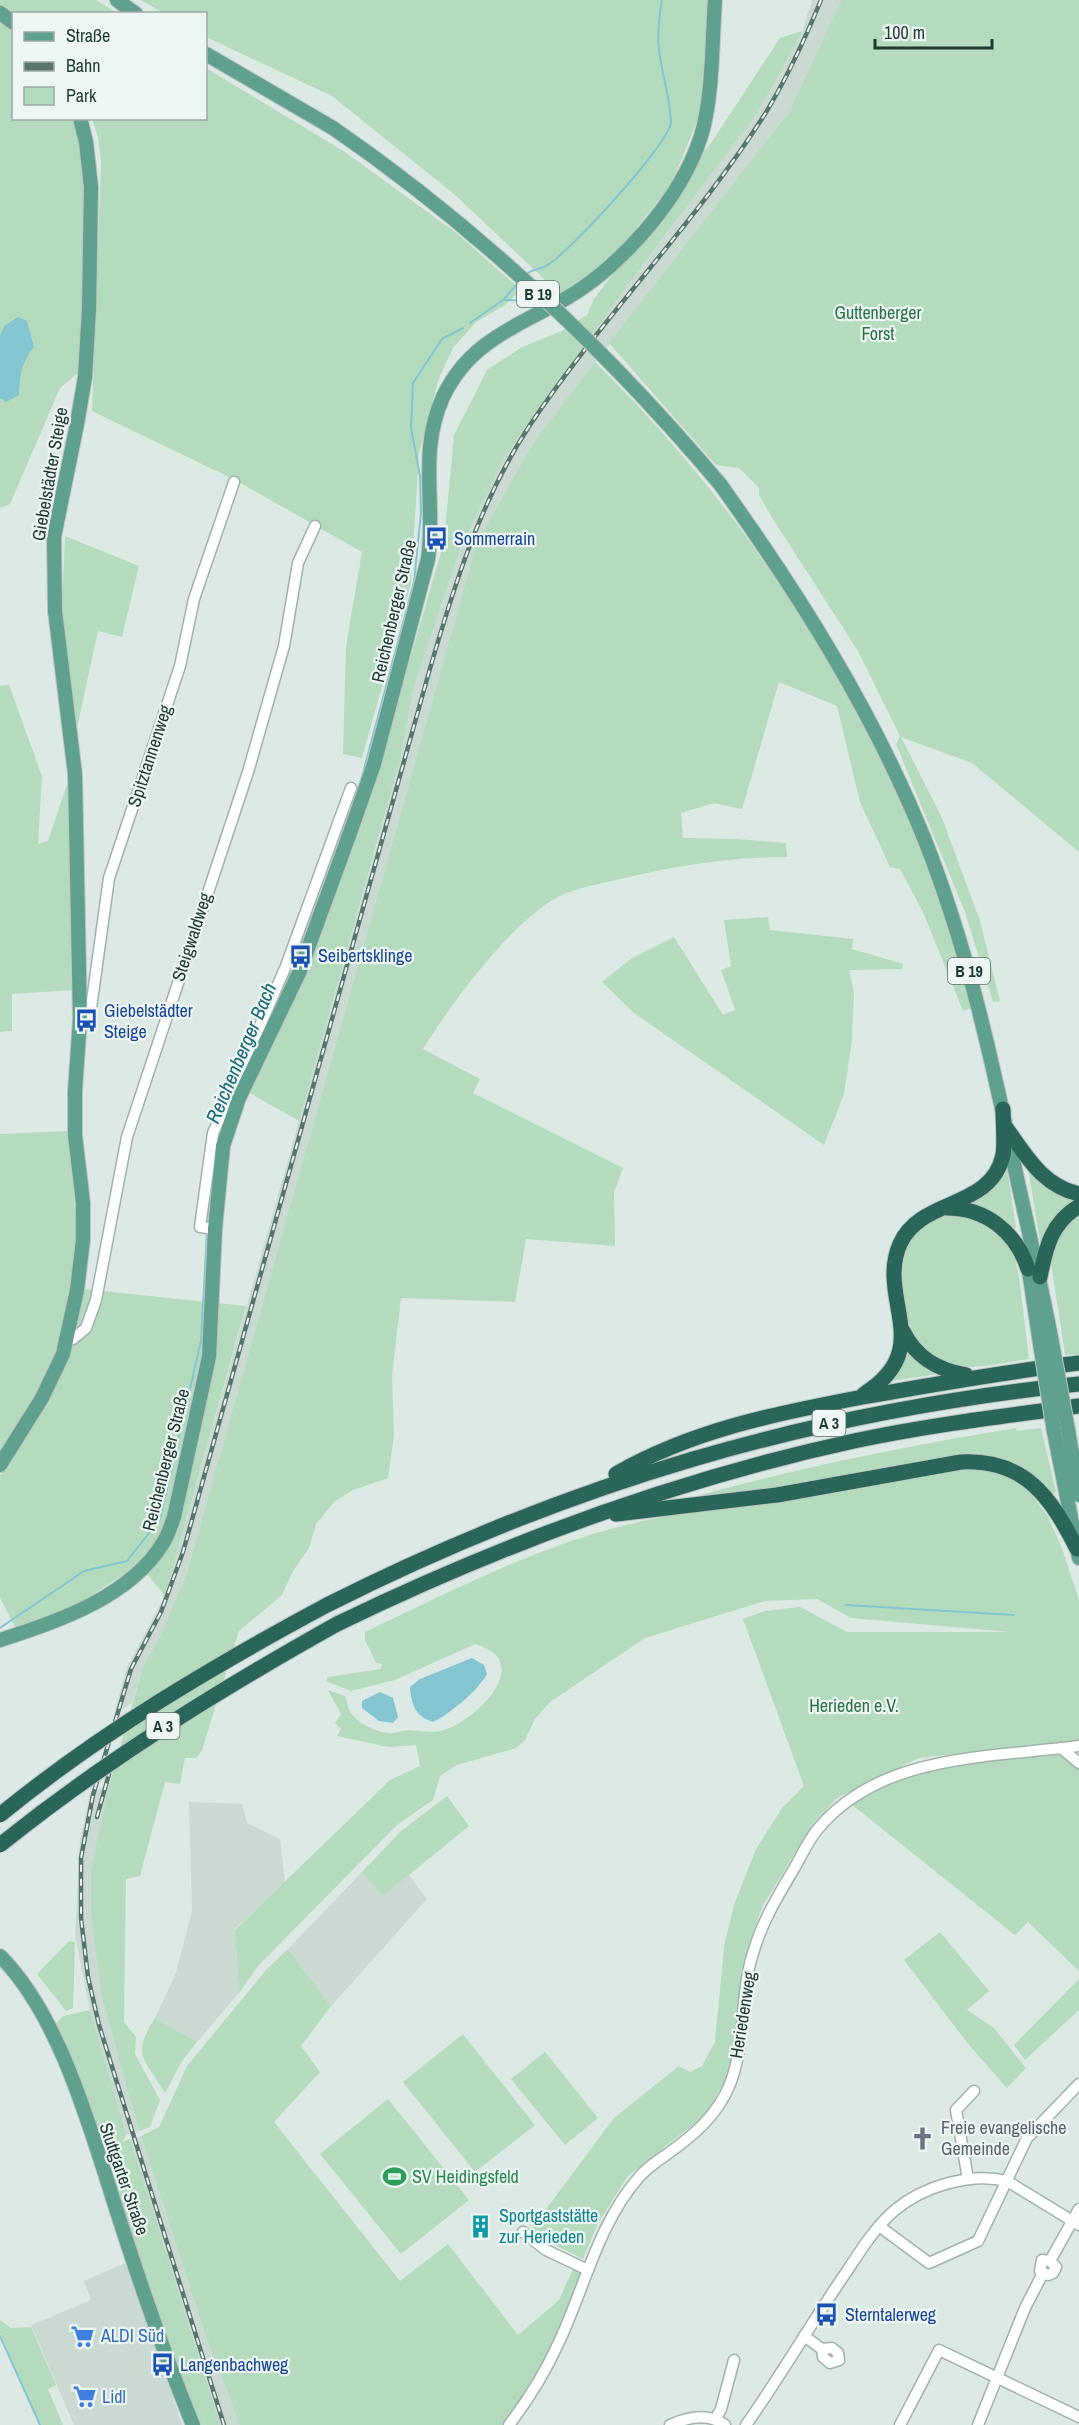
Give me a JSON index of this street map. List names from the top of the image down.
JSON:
{
  "streets": {
    "highway": ["B 19", "A 3"],
    "main road": ["Giebelstädter Steige", "Reichenberger Straße", "Stuttgarter Straße"],
    "street": ["Spitztannenweg", "Steigwaldweg", "Heriedenweg"]
  },
  "crossings": [
    ["Giebelstädter Steige", "Spitztannenweg"],
    ["Giebelstädter Steige", "Steigwaldweg"]
  ],
  "water": ["Reichenberger Bach"],
  "parks": ["Guttenberger Forst", "Herieden e.V."],
  "places": {
    "bus stop": [
      "Sommerrain",
      "Seibertsklinge",
      "Giebelstädter Steige",
      "Sterntalerweg",
      "Langenbachweg"
    ],
    "church": ["Freie evangelische Gemeinde"],
    "sports": ["SV Heidingsfeld"],
    "building": ["Sportgaststätte zur Herieden"],
    "supermarket": ["ALDI Süd", "Lidl"]
  },
  "legend": ["Straße", "Bahn", "Park"],
  "scale_bar": "100 m"
}
